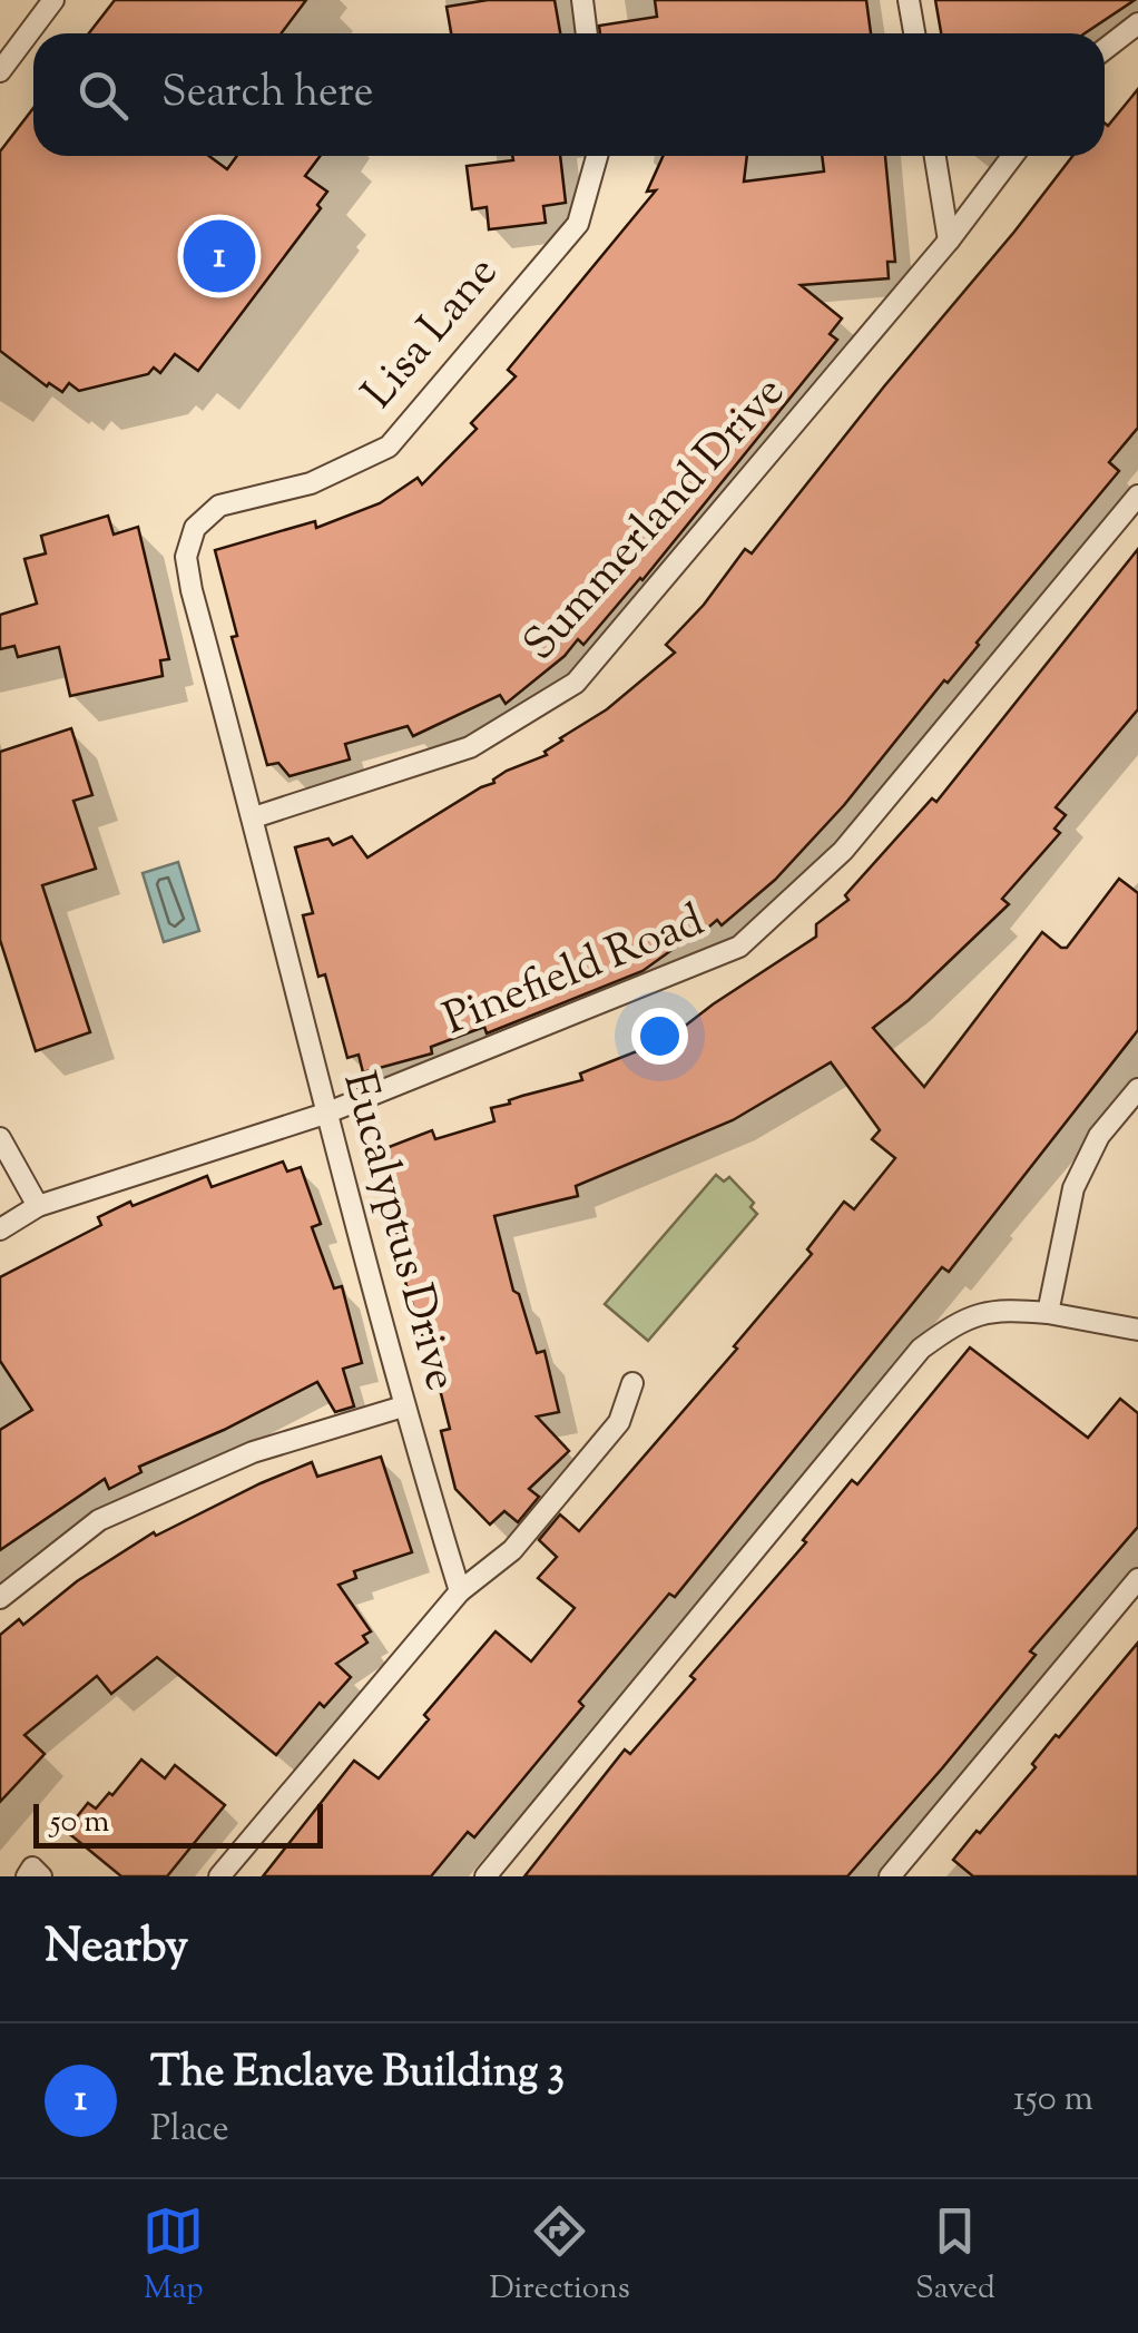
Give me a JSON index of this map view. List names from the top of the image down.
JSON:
{
  "streets": {
    "lane": [
      "Lisa Lane",
      "Summerland Drive",
      "Pinefield Road",
      "Eucalyptus Drive"
    ]
  },
  "crossings": [
    ["Lisa Lane", "Eucalyptus Drive"],
    ["Summerland Drive", "Eucalyptus Drive"],
    ["Pinefield Road", "Eucalyptus Drive"]
  ],
  "scale_bar": "50 m",
  "page": {
    "search": "Search here",
    "pins": "1",
    "scale": "50 m",
    "heading": "Nearby",
    "list": [
      {
        "mark": "1",
        "name": "The Enclave Building 3",
        "note": "Place",
        "value": "150 m"
      }
    ],
    "nav": ["Map", "Directions", "Saved"]
  }
}
